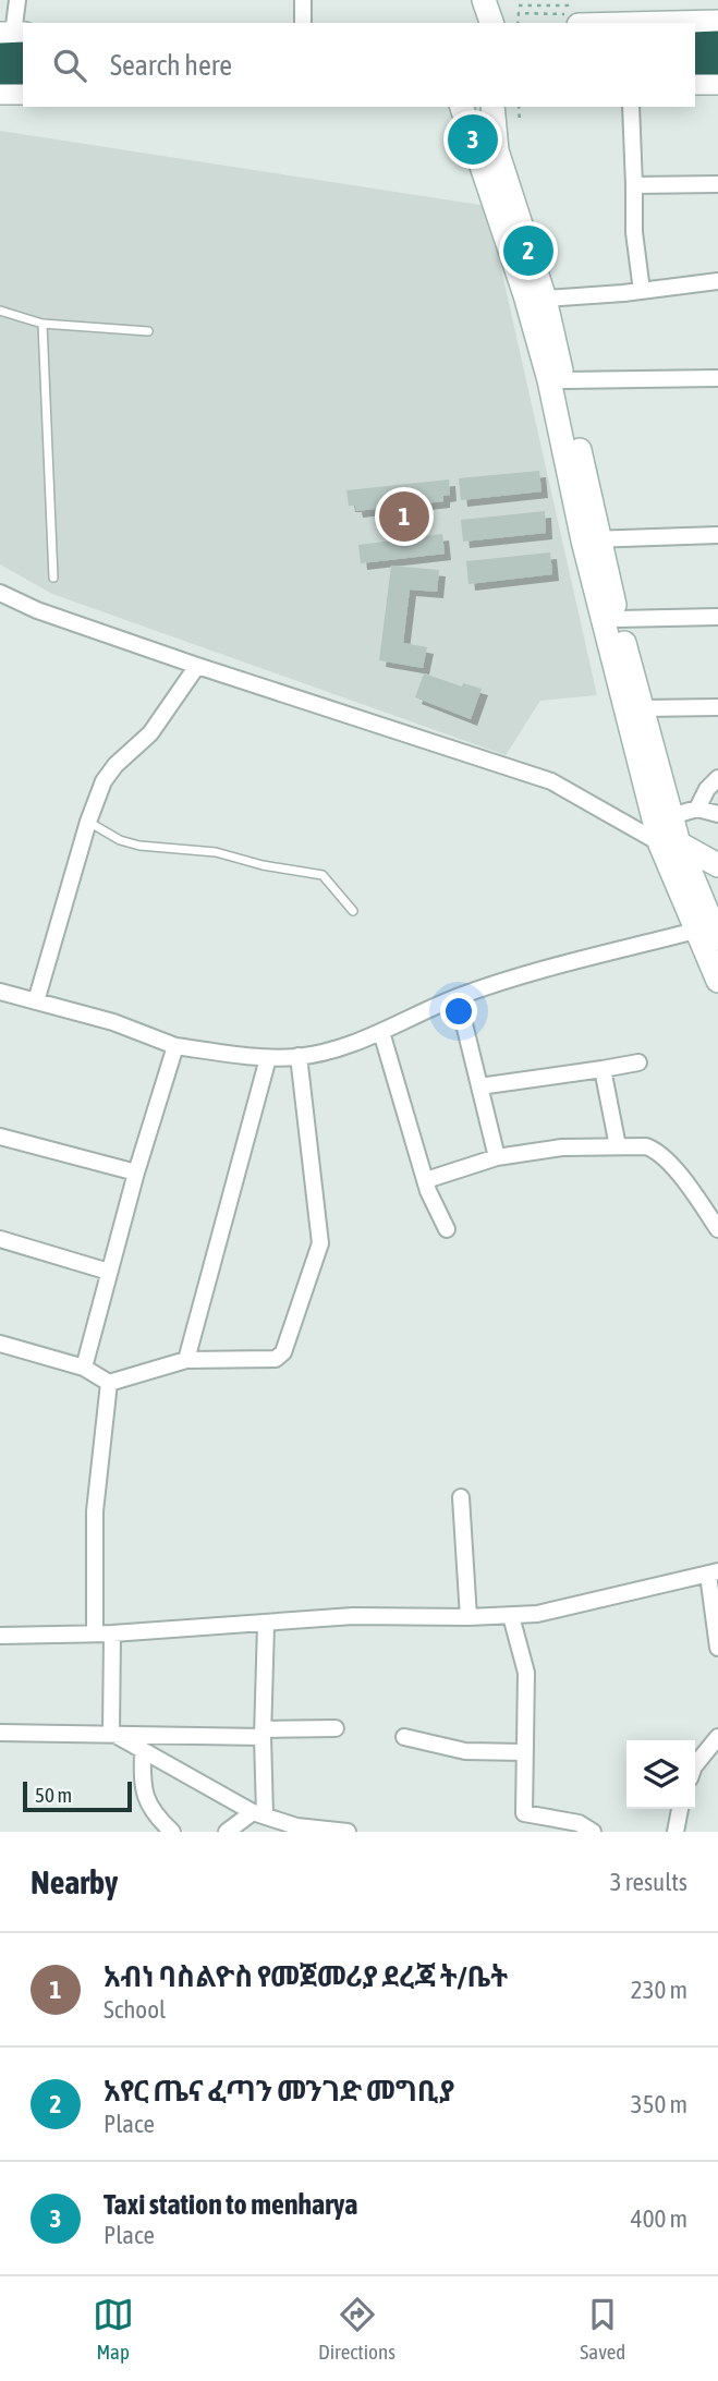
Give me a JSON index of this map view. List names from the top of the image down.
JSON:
{
  "scale_bar": "50 m",
  "page": {
    "search": "Search here",
    "pins": ["3", "2", "1"],
    "scale": "50 m",
    "heading": ["Nearby", "3 results"],
    "list": [
      {
        "mark": "1",
        "name": "አብነ ባስልዮስ የመጀመሪያ ደረጃ ት/ቤት",
        "note": "School",
        "value": "230 m"
      },
      {
        "mark": "2",
        "name": "አየር ጤና ፈጣን መንገድ መግቢያ",
        "note": "Place",
        "value": "350 m"
      },
      {
        "mark": "3",
        "name": "Taxi station to menharya",
        "note": "Place",
        "value": "400 m"
      }
    ],
    "nav": ["Map", "Directions", "Saved"]
  }
}
